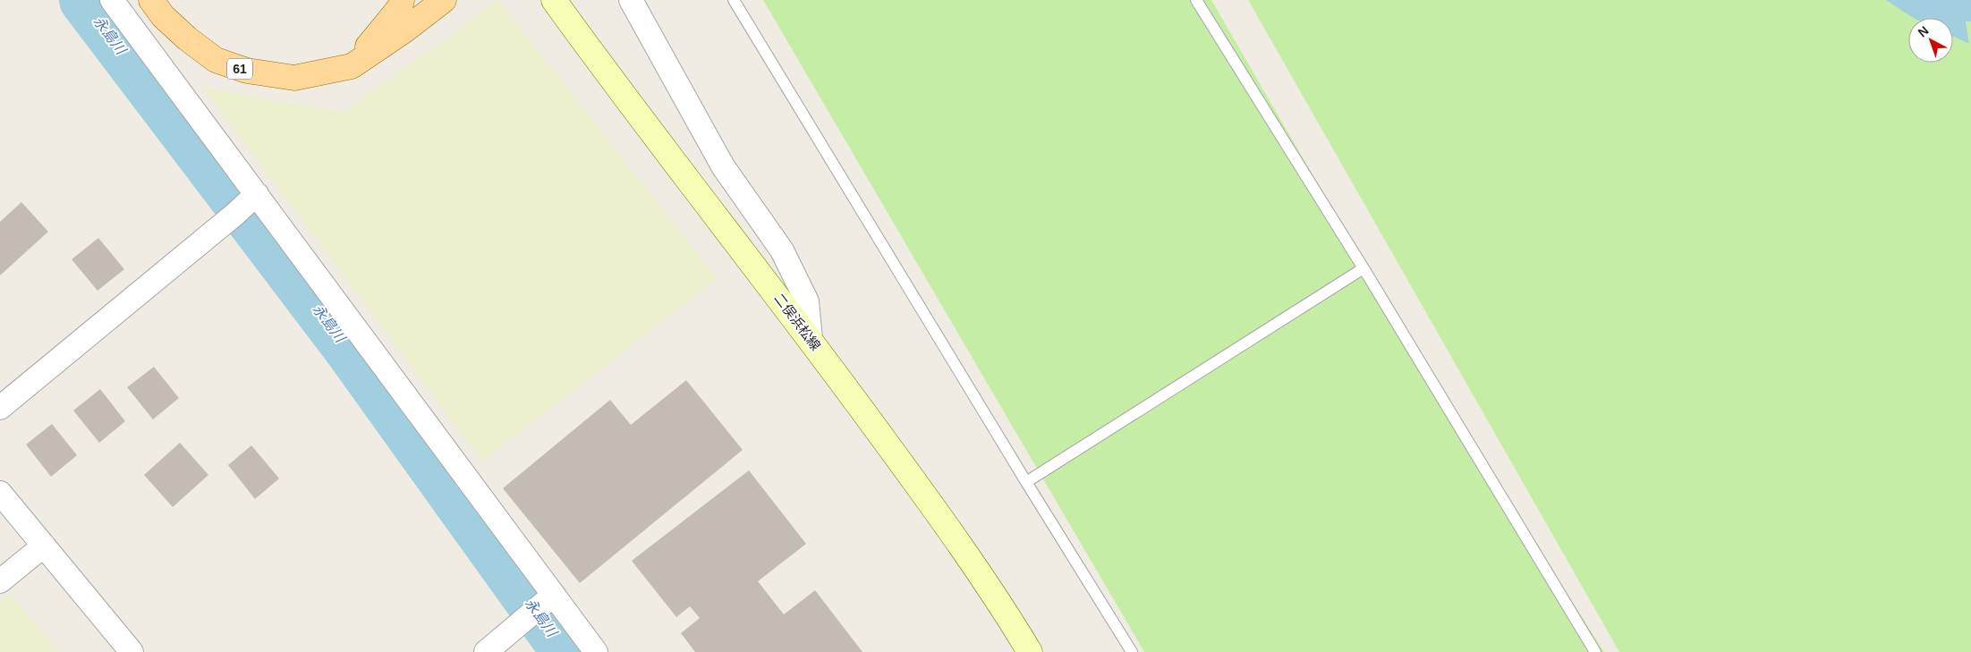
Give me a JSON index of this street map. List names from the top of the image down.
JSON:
{
  "streets": {
    "main road": ["61", "二俣浜松線"]
  },
  "water": ["永島川"],
  "north": "top left"
}
